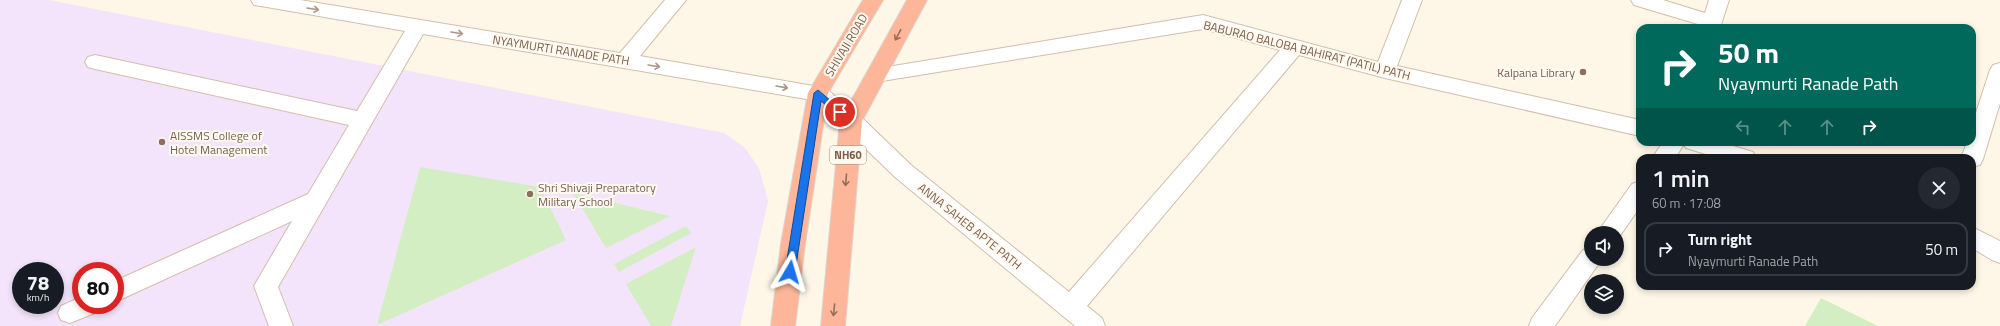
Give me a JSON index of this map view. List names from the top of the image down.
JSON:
{
  "streets": {
    "highway": ["SHIVAJI ROAD", "NH60"],
    "street": ["NYAYMURTI RANADE PATH", "BABURAO BALOBA BAHIRAT (PATIL) PATH", "ANNA SAHEB APTE PATH"]
  },
  "crossings": [
    ["SHIVAJI ROAD", "NYAYMURTI RANADE PATH"],
    ["BABURAO BALOBA BAHIRAT (PATIL) PATH", "NH60"],
    ["NH60", "ANNA SAHEB APTE PATH"]
  ],
  "one_way": ["NYAYMURTI RANADE PATH"],
  "places": ["Kalpana Library", "AISSMS College of Hotel Management", "Shri Shivaji Preparatory Military School"],
  "page": {
    "turn": ["50 m", "Nyaymurti Ranade Path"],
    "heading": ["1 min", "60 m · 17:08"],
    "list": [
      {
        "name": "Turn right",
        "note": "Nyaymurti Ranade Path",
        "value": "50 m"
      }
    ],
    "speed": "78 km/h",
    "limit": "80"
  }
}
